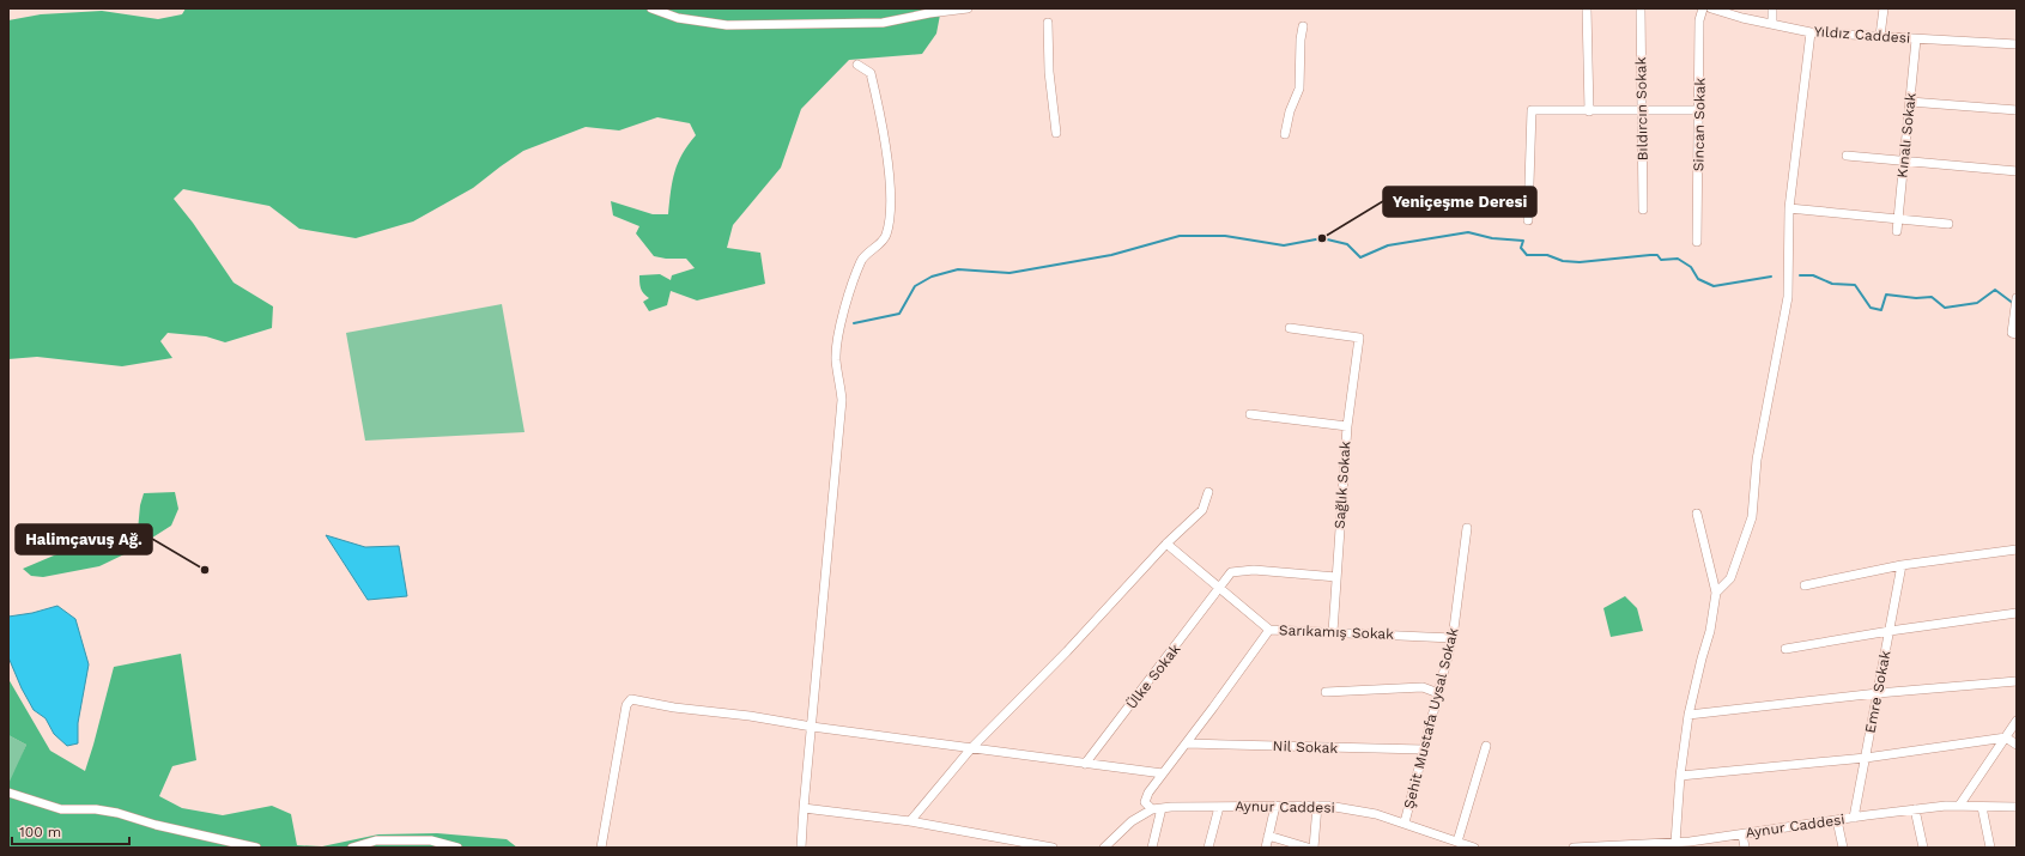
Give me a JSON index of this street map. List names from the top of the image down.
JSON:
{
  "streets": {
    "street": [
      "Yıldız Caddesi",
      "Bıldırcın Sokak",
      "Sincan Sokak",
      "Kınalı Sokak",
      "Sağlık Sokak",
      "Sarıkamış Sokak",
      "Ülke Sokak",
      "Emre Sokak",
      "Şehit Mustafa Uysal Sokak",
      "Nil Sokak",
      "Aynur Caddesi"
    ]
  },
  "crossings": [
    ["Yıldız Caddesi", "Kınalı Sokak"],
    ["Sağlık Sokak", "Sarıkamış Sokak"],
    ["Sağlık Sokak", "Ülke Sokak"],
    ["Sarıkamış Sokak", "Ülke Sokak"],
    ["Sarıkamış Sokak", "Şehit Mustafa Uysal Sokak"],
    ["Emre Sokak", "Aynur Caddesi"],
    ["Şehit Mustafa Uysal Sokak", "Nil Sokak"],
    ["Şehit Mustafa Uysal Sokak", "Aynur Caddesi"]
  ],
  "places": ["Yeniçeşme Deresi", "Halimçavuş Ağ."],
  "scale_bar": "100 m"
}
